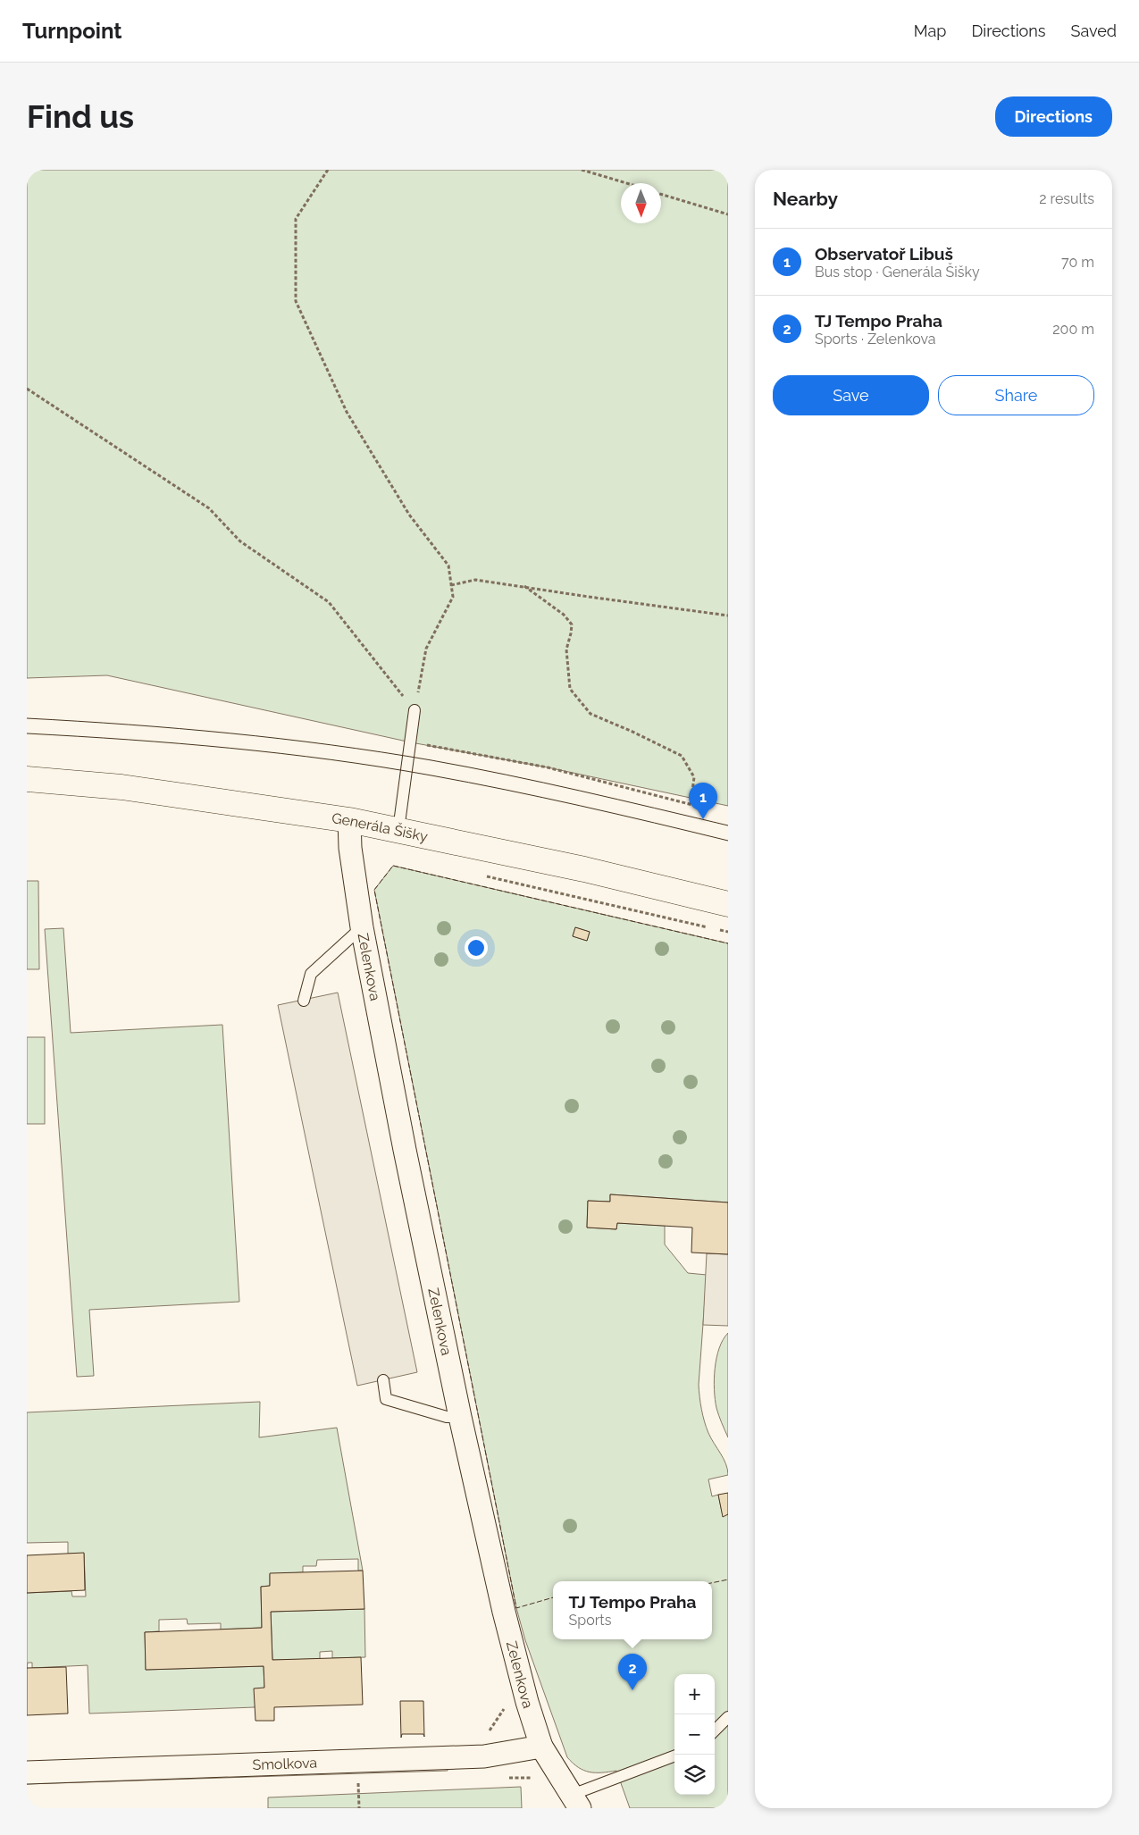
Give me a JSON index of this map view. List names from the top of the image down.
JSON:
{
  "streets": {
    "main road": ["Generála Šišky"],
    "street": ["Zelenkova", "Smolkova"]
  },
  "crossings": [
    ["Generála Šišky", "Zelenkova"],
    ["Zelenkova", "Smolkova"]
  ],
  "north": "bottom",
  "page": {
    "header": "Turnpoint",
    "nav": ["Map", "Directions", "Saved"],
    "buttons": [
      "Directions",
      ["Save", "Share"]
    ],
    "title": "Find us",
    "heading": ["Nearby", "2 results"],
    "list": [
      {
        "mark": "1",
        "name": "Observatoř Libuš",
        "note": "Bus stop · Generála Šišky",
        "value": "70 m"
      },
      {
        "mark": "2",
        "name": "TJ Tempo Praha",
        "note": "Sports · Zelenkova",
        "value": "200 m"
      }
    ],
    "pins": ["1", "2"],
    "popup": ["TJ Tempo Praha", "Sports"],
    "map_buttons": ["+", "−"]
  }
}
